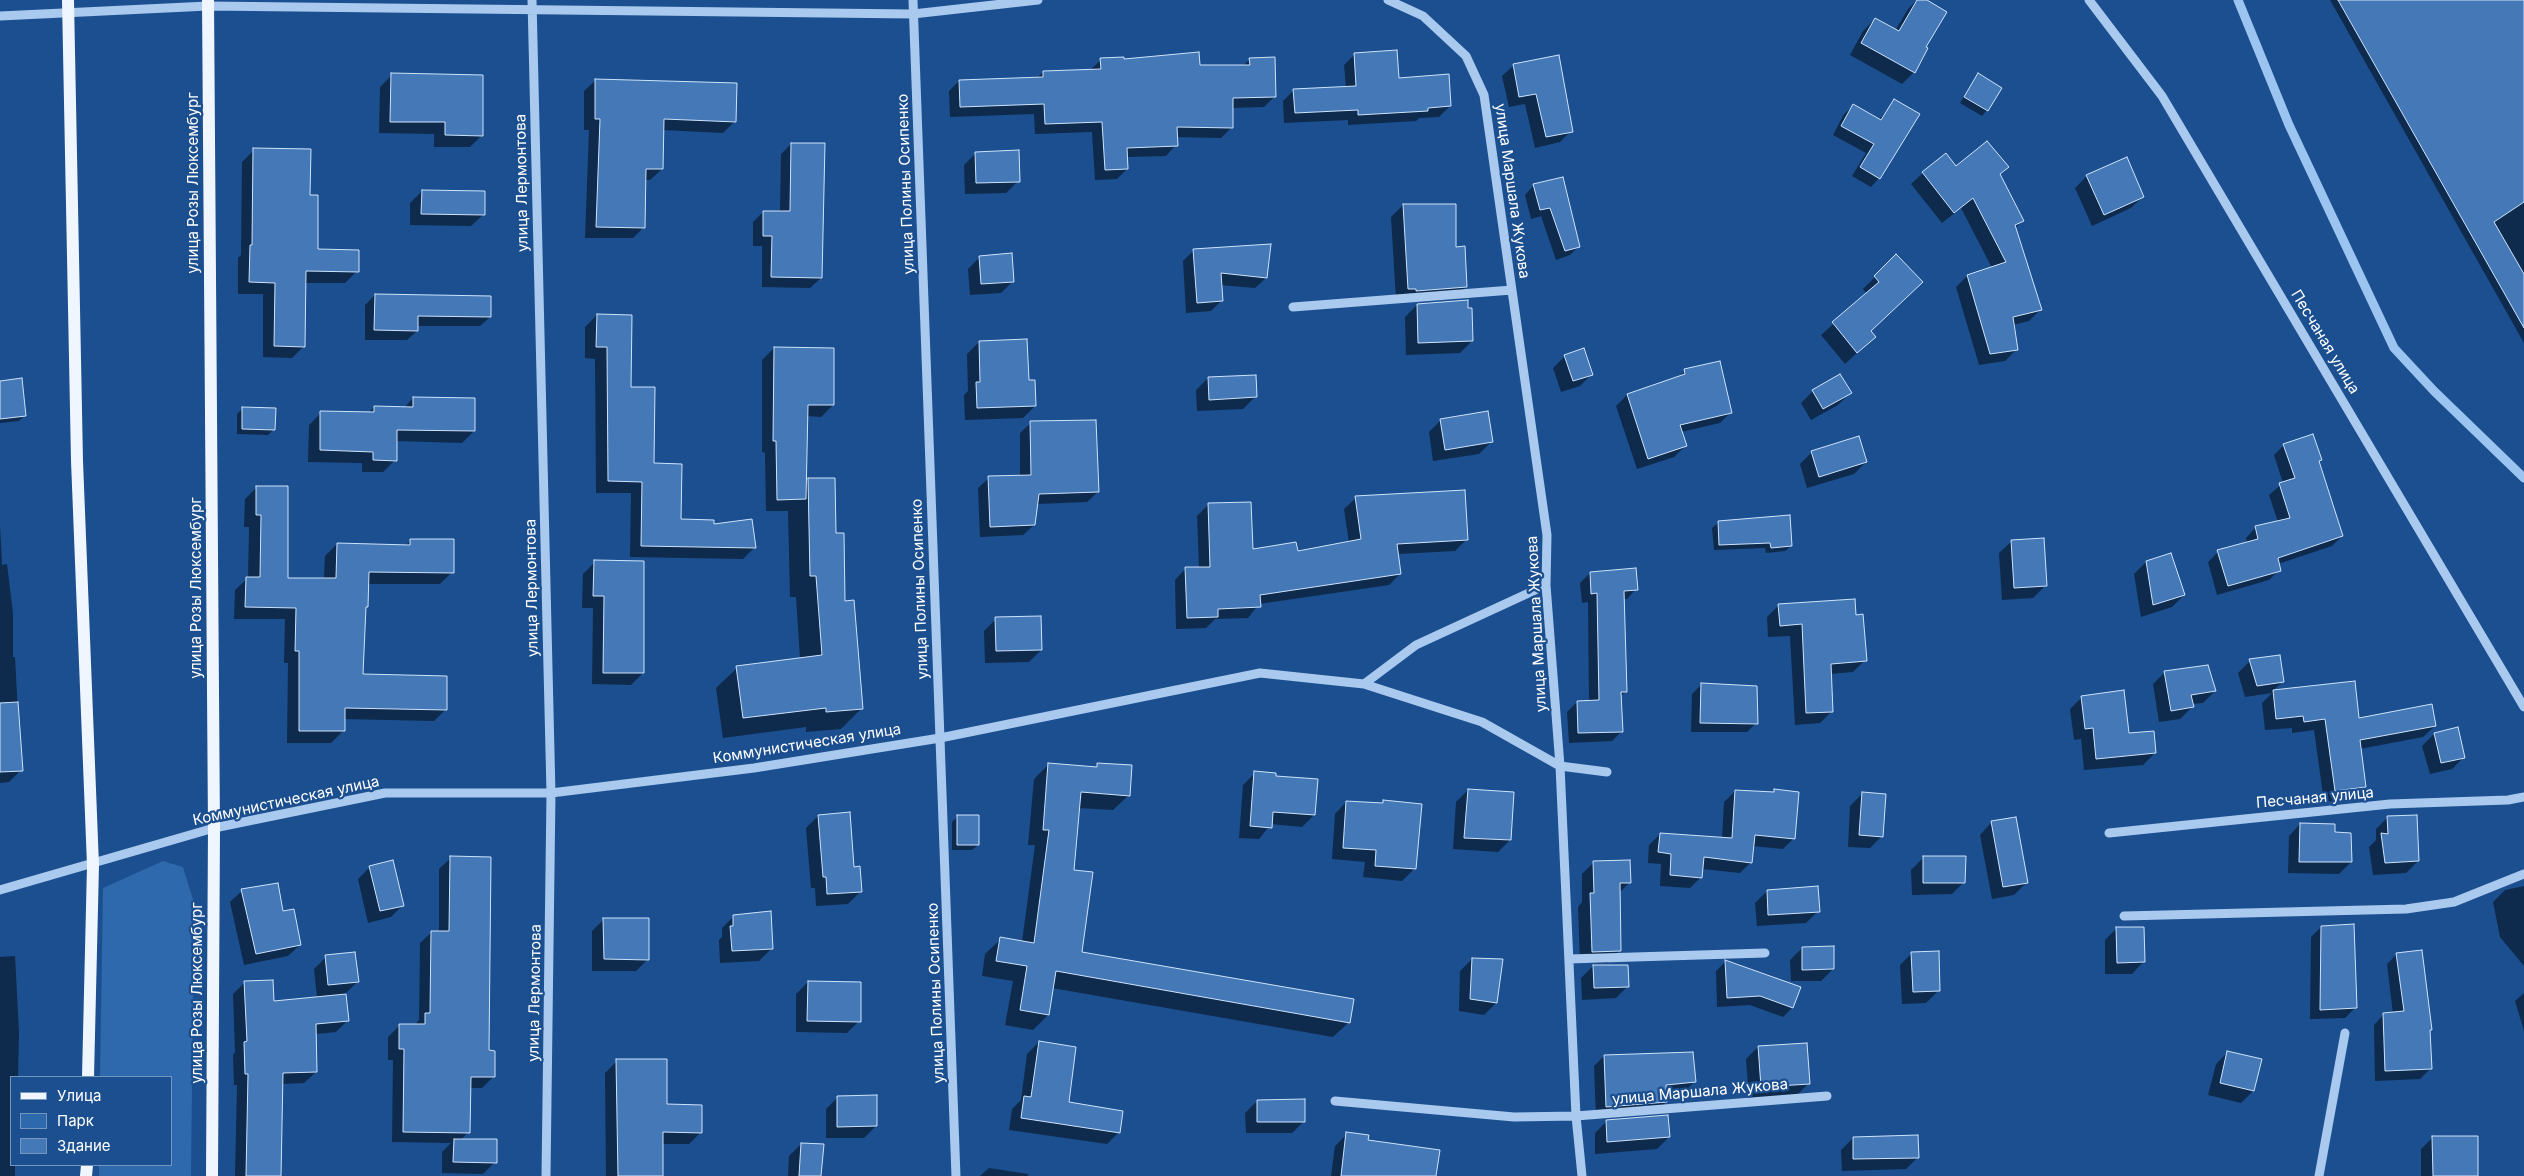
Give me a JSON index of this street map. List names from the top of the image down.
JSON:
{
  "streets": {
    "main road": ["улица Розы Люксембург"],
    "street": [
      "улица Лермонтова",
      "улица Полины Осипенко",
      "улица Маршала Жукова",
      "Песчаная улица",
      "Коммунистическая улица"
    ]
  },
  "crossings": [
    ["улица Розы Люксембург", "Коммунистическая улица"],
    ["улица Лермонтова", "Коммунистическая улица"],
    ["улица Полины Осипенко", "Коммунистическая улица"],
    ["улица Маршала Жукова", "Коммунистическая улица"]
  ],
  "legend": ["Улица", "Парк", "Здание"]
}
